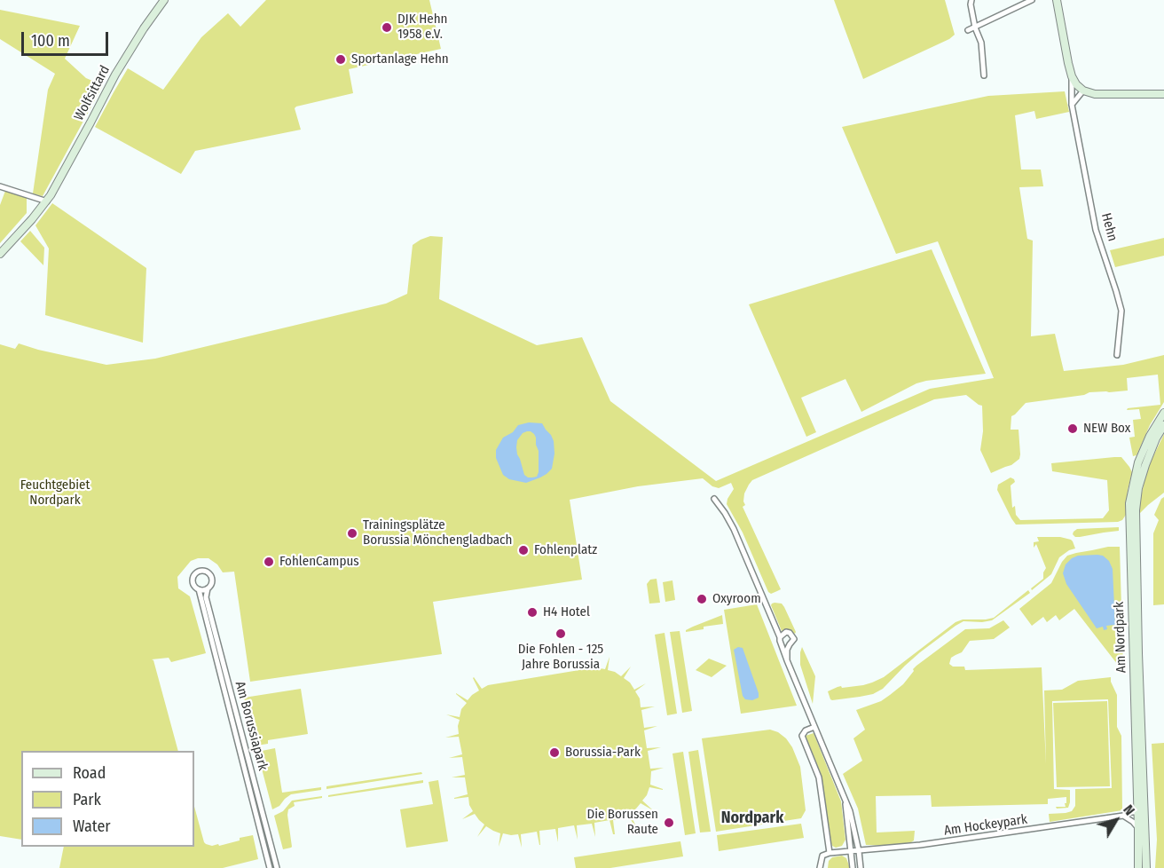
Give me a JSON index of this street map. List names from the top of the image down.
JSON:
{
  "streets": {
    "street": [
      "Wolfsittard",
      "Hehn",
      "Am Nordpark",
      "Am Borussiapark",
      "Am Hockeypark"
    ]
  },
  "crossings": [
    ["Am Nordpark", "Am Hockeypark"]
  ],
  "districts": ["Nordpark"],
  "parks": ["Feuchtgebiet Nordpark"],
  "places": [
    "DJK Hehn 1958 e.V.",
    "Sportanlage Hehn",
    "NEW Box",
    "Trainingsplätze Borussia Mönchengladbach",
    "Fohlenplatz",
    "FohlenCampus",
    "Oxyroom",
    "H4 Hotel",
    "Die Fohlen - 125 Jahre Borussia",
    "Borussia-Park",
    "Die Borussen Raute"
  ],
  "legend": ["Road", "Park", "Water"],
  "scale_bar": "100 m",
  "north": "top right"
}
